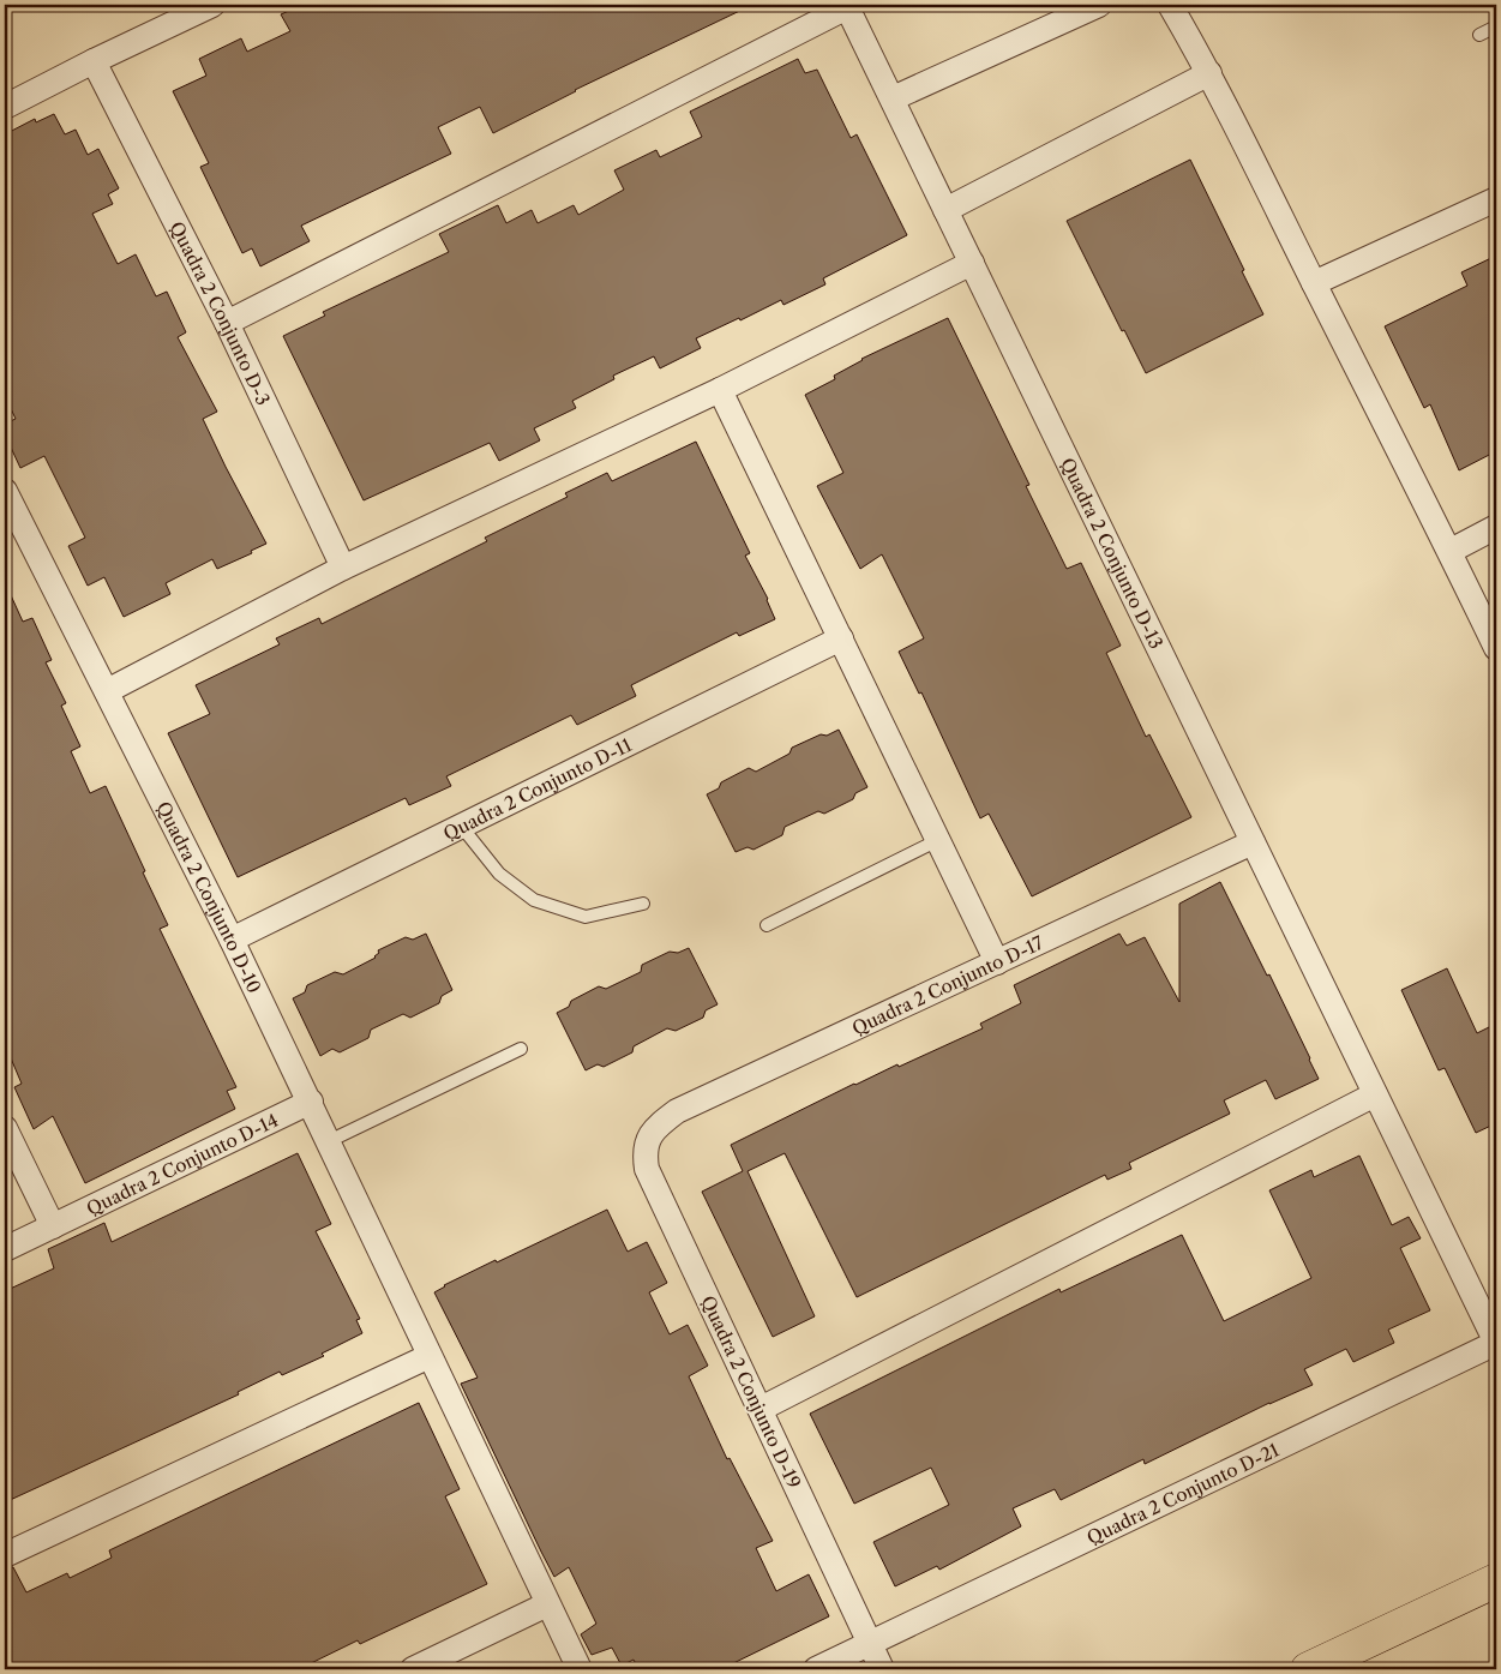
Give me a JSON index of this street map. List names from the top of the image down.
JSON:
{
  "streets": {
    "street": [
      "Quadra 2 Conjunto D-3",
      "Quadra 2 Conjunto D-13",
      "Quadra 2 Conjunto D-11",
      "Quadra 2 Conjunto D-10",
      "Quadra 2 Conjunto D-17",
      "Quadra 2 Conjunto D-14",
      "Quadra 2 Conjunto D-19",
      "Quadra 2 Conjunto D-21"
    ]
  },
  "crossings": [
    ["Quadra 2 Conjunto D-13", "Quadra 2 Conjunto D-17"],
    ["Quadra 2 Conjunto D-13", "Quadra 2 Conjunto D-21"],
    ["Quadra 2 Conjunto D-11", "Quadra 2 Conjunto D-10"],
    ["Quadra 2 Conjunto D-10", "Quadra 2 Conjunto D-14"],
    ["Quadra 2 Conjunto D-17", "Quadra 2 Conjunto D-19"],
    ["Quadra 2 Conjunto D-19", "Quadra 2 Conjunto D-21"]
  ]
}
